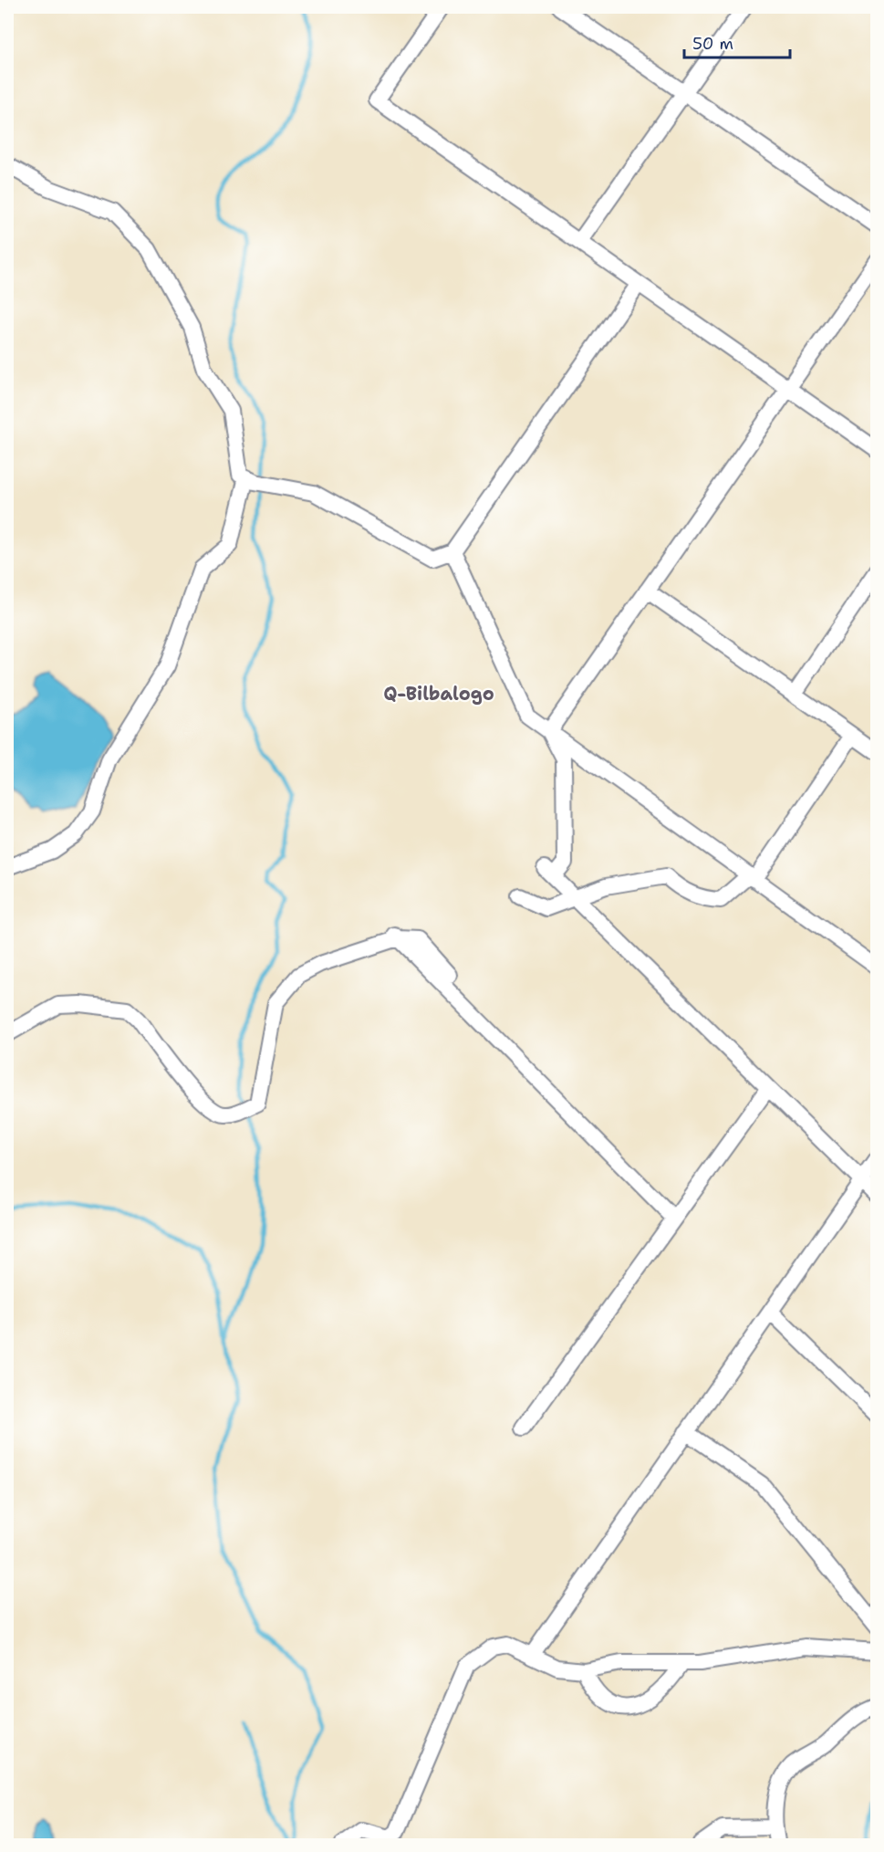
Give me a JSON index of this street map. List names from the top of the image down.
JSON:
{
  "districts": ["Q-Bilbalogo"],
  "scale_bar": "50 m"
}
